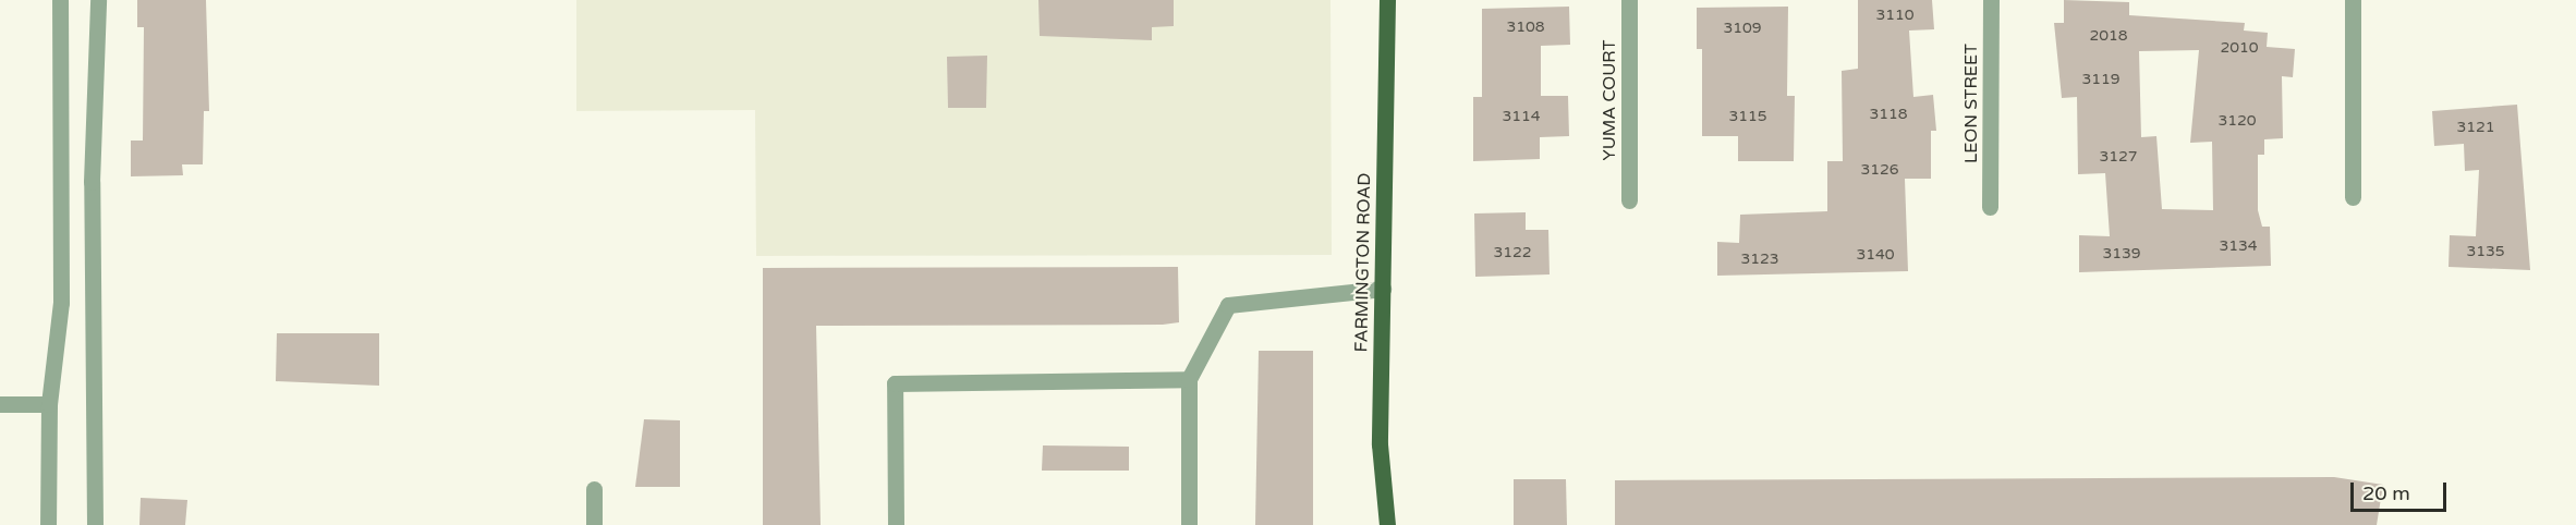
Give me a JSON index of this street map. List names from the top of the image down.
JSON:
{
  "streets": {
    "main road": ["FARMINGTON ROAD"],
    "street": ["YUMA COURT", "LEON STREET"]
  },
  "house_numbers": [
    "3110",
    "3108",
    "3109",
    "2018",
    "2010",
    "3119",
    "3118",
    "3114",
    "3115",
    "3120",
    "3121",
    "3127",
    "3126",
    "3134",
    "3135",
    "3122",
    "3139",
    "3140",
    "3123"
  ],
  "scale_bar": "20 m"
}
